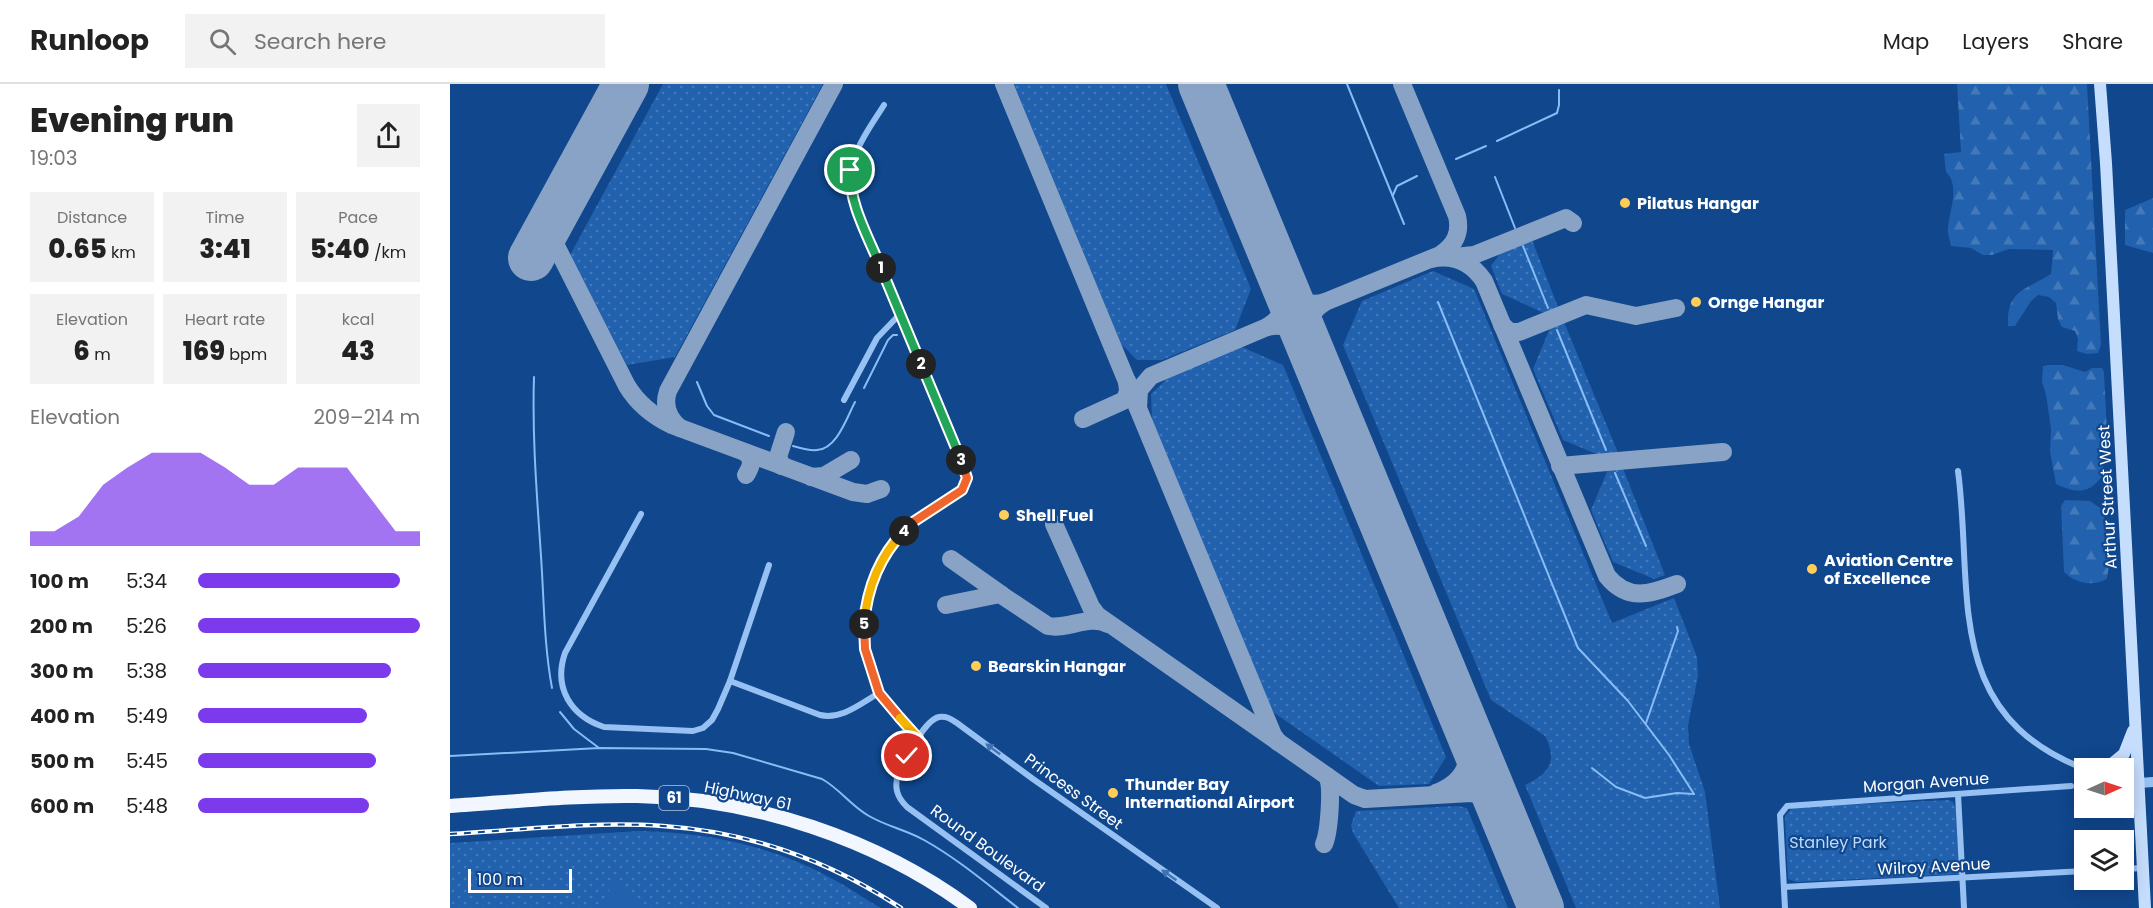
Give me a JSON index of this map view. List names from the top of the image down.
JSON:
{
  "streets": {
    "highway": ["Highway 61", "61"],
    "main road": ["Arthur Street West"],
    "street": [
      "Morgan Avenue",
      "Princess Street",
      "Round Boulevard",
      "Wilroy Avenue"
    ]
  },
  "crossings": [
    ["Morgan Avenue", "Wilroy Avenue"],
    ["Princess Street", "Round Boulevard"],
    ["Highway 61", "61"]
  ],
  "one_way": ["Princess Street"],
  "parks": ["Stanley Park"],
  "places": [
    "Pilatus Hangar",
    "Ornge Hangar",
    "Shell Fuel",
    "Aviation Centre of Excellence",
    "Bearskin Hangar",
    "Thunder Bay International Airport"
  ],
  "scale_bar": "100 m",
  "north": "right",
  "page": {
    "header": "Runloop",
    "search": "Search here",
    "nav": ["Map", "Layers", "Share"],
    "heading": ["Evening run", "19:03"],
    "stats": [
      ["Distance", "0.65 km"],
      ["Time", "3:41"],
      ["Pace", "5:40 /km"],
      ["Elevation", "6 m"],
      ["Heart rate", "169 bpm"],
      ["kcal", "43"]
    ],
    "pins": [
      "1",
      "2",
      "3",
      "4",
      "5"
    ],
    "chart": ["Elevation", "209–214 m"],
    "list": [
      {
        "name": "100 m",
        "note": "5:34"
      },
      {
        "name": "200 m",
        "note": "5:26"
      },
      {
        "name": "300 m",
        "note": "5:38"
      },
      {
        "name": "400 m",
        "note": "5:49"
      },
      {
        "name": "500 m",
        "note": "5:45"
      },
      {
        "name": "600 m",
        "note": "5:48"
      }
    ],
    "scale": "100 m"
  }
}
